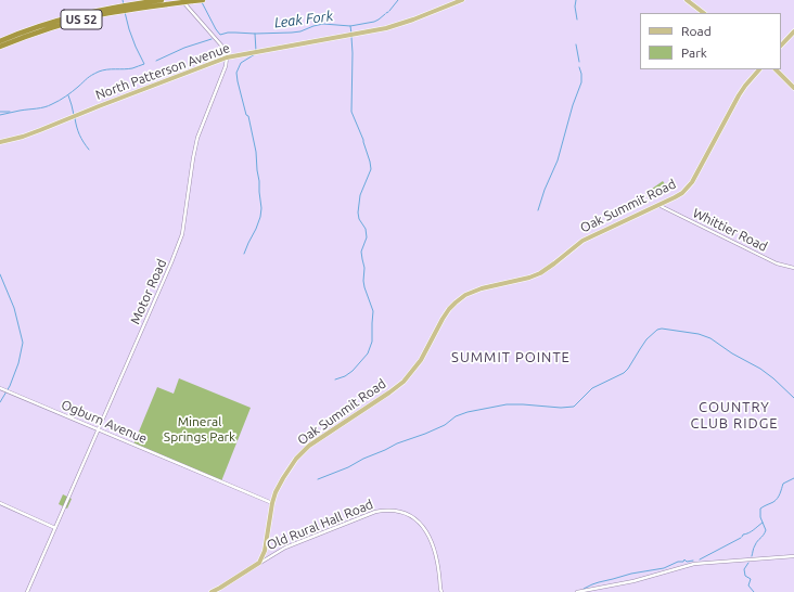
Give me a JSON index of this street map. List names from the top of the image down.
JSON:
{
  "streets": {
    "highway": ["US 52"],
    "main road": ["North Patterson Avenue", "Oak Summit Road", "Old Rural Hall Road"],
    "street": ["Whittier Road", "Motor Road", "Ogburn Avenue"]
  },
  "crossings": [
    ["North Patterson Avenue", "Motor Road"],
    ["Oak Summit Road", "Whittier Road"],
    ["Oak Summit Road", "Ogburn Avenue"],
    ["Oak Summit Road", "Old Rural Hall Road"],
    ["Motor Road", "Ogburn Avenue"]
  ],
  "districts": ["SUMMIT POINTE", "COUNTRY CLUB RIDGE"],
  "water": ["Leak Fork"],
  "parks": ["Mineral Springs Park"],
  "legend": ["Road", "Park"]
}
